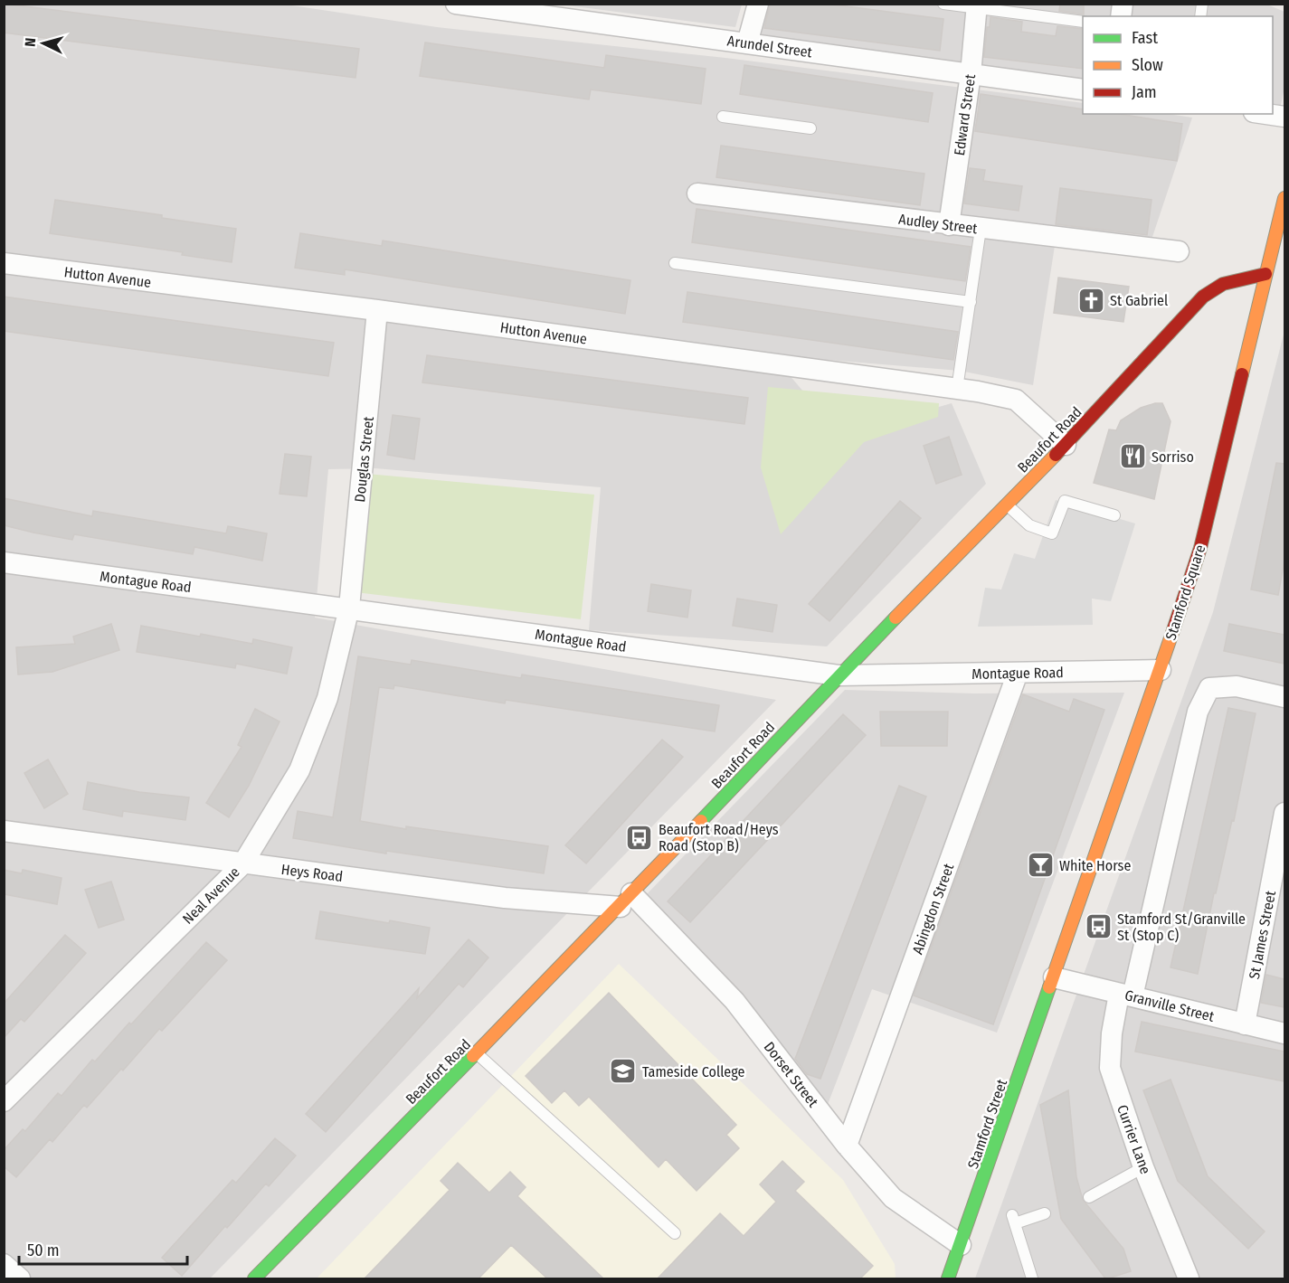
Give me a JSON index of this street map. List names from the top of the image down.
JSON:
{
  "streets": {
    "main road": ["Beaufort Road", "Stamford Square", "Stamford Street"],
    "street": [
      "Arundel Street",
      "Edward Street",
      "Audley Street",
      "Hutton Avenue",
      "Douglas Street",
      "Montague Road",
      "Heys Road",
      "Neal Avenue",
      "Abingdon Street",
      "St James Street",
      "Granville Street",
      "Dorset Street",
      "Currier Lane"
    ]
  },
  "crossings": [
    ["Arundel Street", "Edward Street"],
    ["Edward Street", "Audley Street"],
    ["Hutton Avenue", "Beaufort Road"],
    ["Hutton Avenue", "Douglas Street"],
    ["Beaufort Road", "Montague Road"],
    ["Beaufort Road", "Stamford Square"],
    ["Beaufort Road", "Heys Road"],
    ["Beaufort Road", "Dorset Street"],
    ["Douglas Street", "Montague Road"],
    ["Douglas Street", "Neal Avenue"],
    ["Montague Road", "Stamford Square"],
    ["Montague Road", "Neal Avenue"],
    ["Montague Road", "Abingdon Street"],
    ["Stamford Square", "Granville Street"],
    ["Stamford Square", "Stamford Street"],
    ["Heys Road", "Neal Avenue"],
    ["Heys Road", "Dorset Street"],
    ["Abingdon Street", "Dorset Street"],
    ["St James Street", "Granville Street"],
    ["Granville Street", "Stamford Street"],
    ["Granville Street", "Currier Lane"],
    ["Dorset Street", "Stamford Street"]
  ],
  "places": {
    "church": ["St Gabriel"],
    "restaurant": ["Sorriso"],
    "bus stop": ["Beaufort Road/Heys Road (Stop B)", "Stamford St/Granville St (Stop C)"],
    "bar": ["White Horse"],
    "school or university": ["Tameside College"]
  },
  "legend": ["Fast", "Slow", "Jam"],
  "scale_bar": "50 m",
  "north": "left"
}
